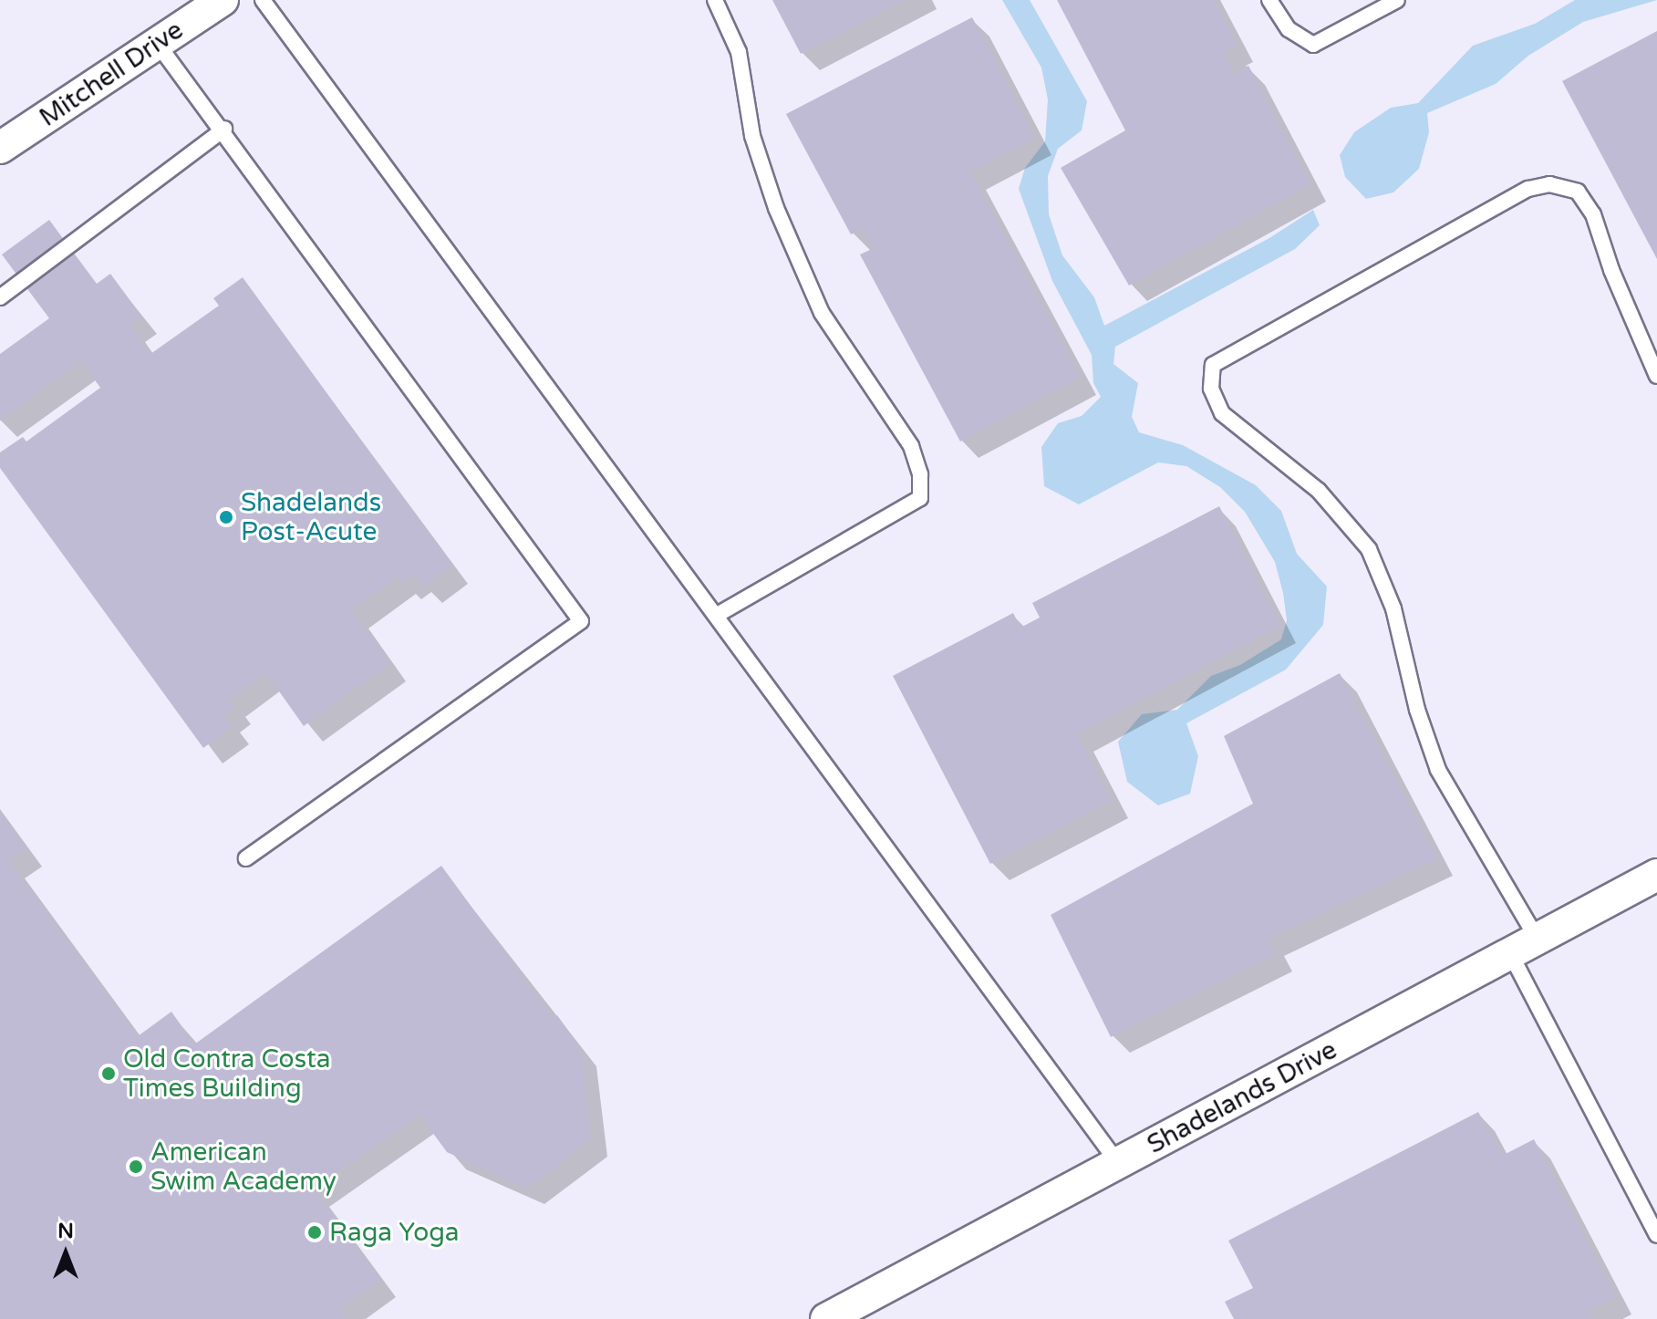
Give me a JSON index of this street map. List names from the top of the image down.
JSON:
{
  "streets": {
    "street": ["Mitchell Drive", "Shadelands Drive"]
  },
  "places": [
    "Shadelands Post-Acute",
    "Old Contra Costa Times Building",
    "American Swim Academy",
    "Raga Yoga"
  ],
  "north": "top"
}
